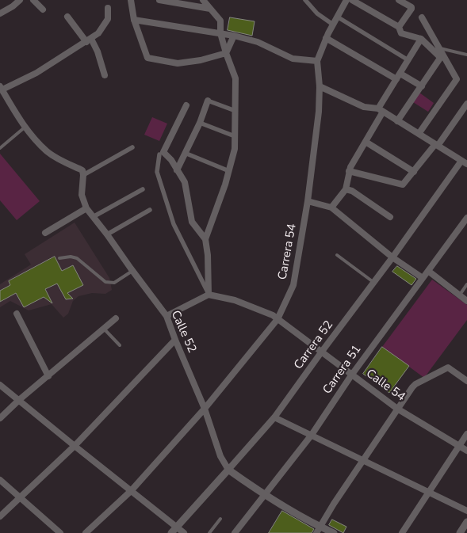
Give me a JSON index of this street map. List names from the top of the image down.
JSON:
{
  "streets": {
    "street": [
      "Carrera 54",
      "Calle 52",
      "Carrera 52",
      "Carrera 51",
      "Calle 54"
    ]
  },
  "crossings": [
    ["Carrera 54", "Calle 52"],
    ["Carrera 54", "Calle 54"],
    ["Calle 52", "Carrera 52"],
    ["Calle 52", "Carrera 51"],
    ["Carrera 52", "Calle 54"],
    ["Carrera 51", "Calle 54"]
  ]
}
